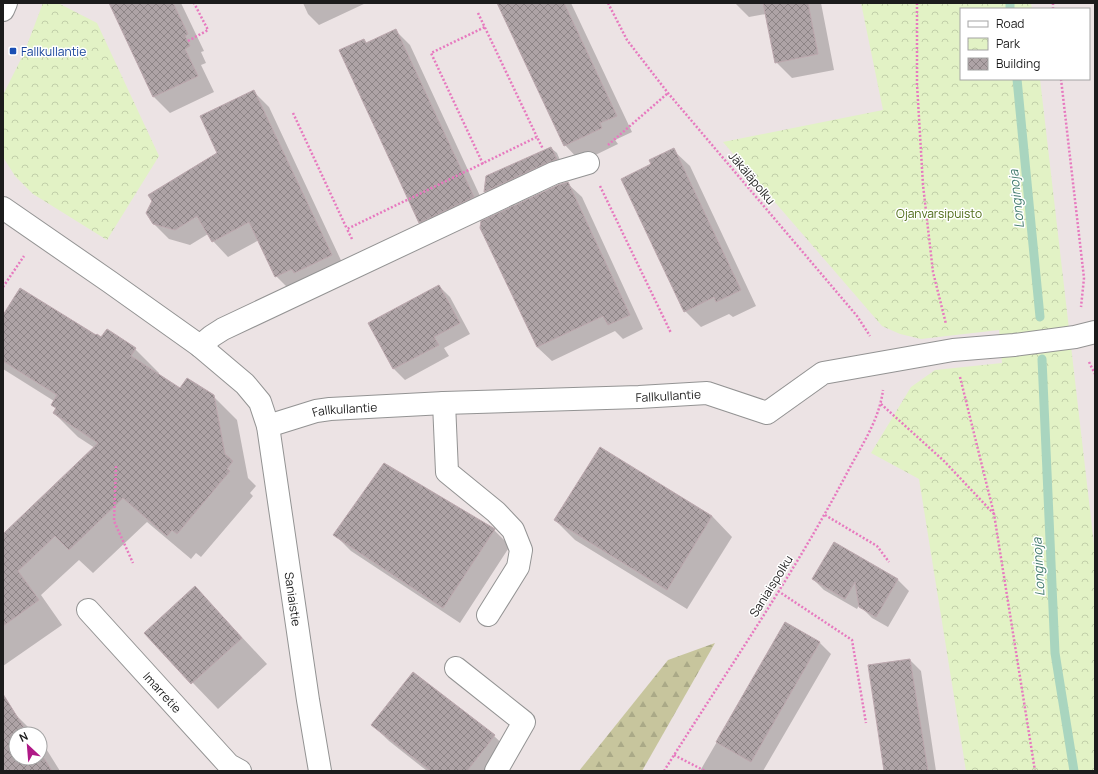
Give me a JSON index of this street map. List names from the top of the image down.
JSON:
{
  "streets": {
    "street": ["Fallkullantie", "Saniaistie", "Imarretie"],
    "path": ["Jäkäläpolku", "Saniaispolku"]
  },
  "crossings": [
    ["Jäkäläpolku", "Fallkullantie"],
    ["Fallkullantie", "Saniaistie"]
  ],
  "water": ["Longinoja"],
  "parks": ["Ojanvarsipuisto"],
  "places": {
    "transit": ["Fallkullantie"]
  },
  "legend": ["Road", "Park", "Building"],
  "north": "top left"
}
